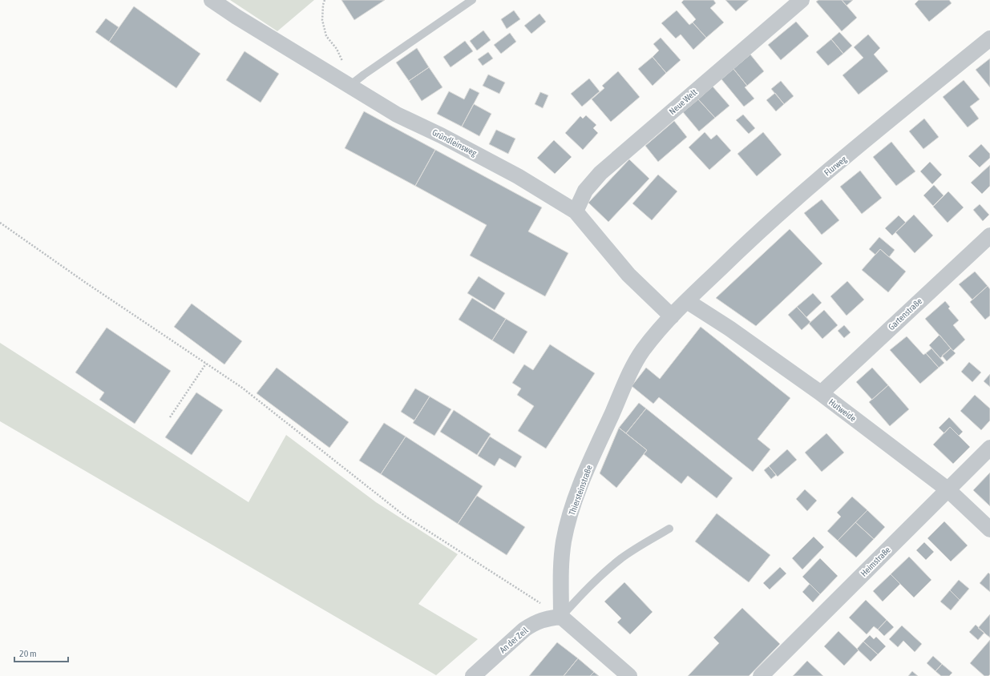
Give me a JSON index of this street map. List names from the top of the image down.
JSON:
{
  "streets": {
    "street": [
      "Neue Welt",
      "Gründleinsweg",
      "Flurweg",
      "Gartenstraße",
      "Hutweide",
      "Thiersteinstraße",
      "Heimstraße",
      "An der Zeil"
    ]
  },
  "crossings": [
    ["Neue Welt", "Gründleinsweg"],
    ["Gründleinsweg", "Thiersteinstraße"],
    ["Flurweg", "Hutweide"],
    ["Flurweg", "Thiersteinstraße"],
    ["Gartenstraße", "Hutweide"],
    ["Hutweide", "Thiersteinstraße"],
    ["Hutweide", "Heimstraße"],
    ["Thiersteinstraße", "An der Zeil"]
  ],
  "scale_bar": "20 m"
}
